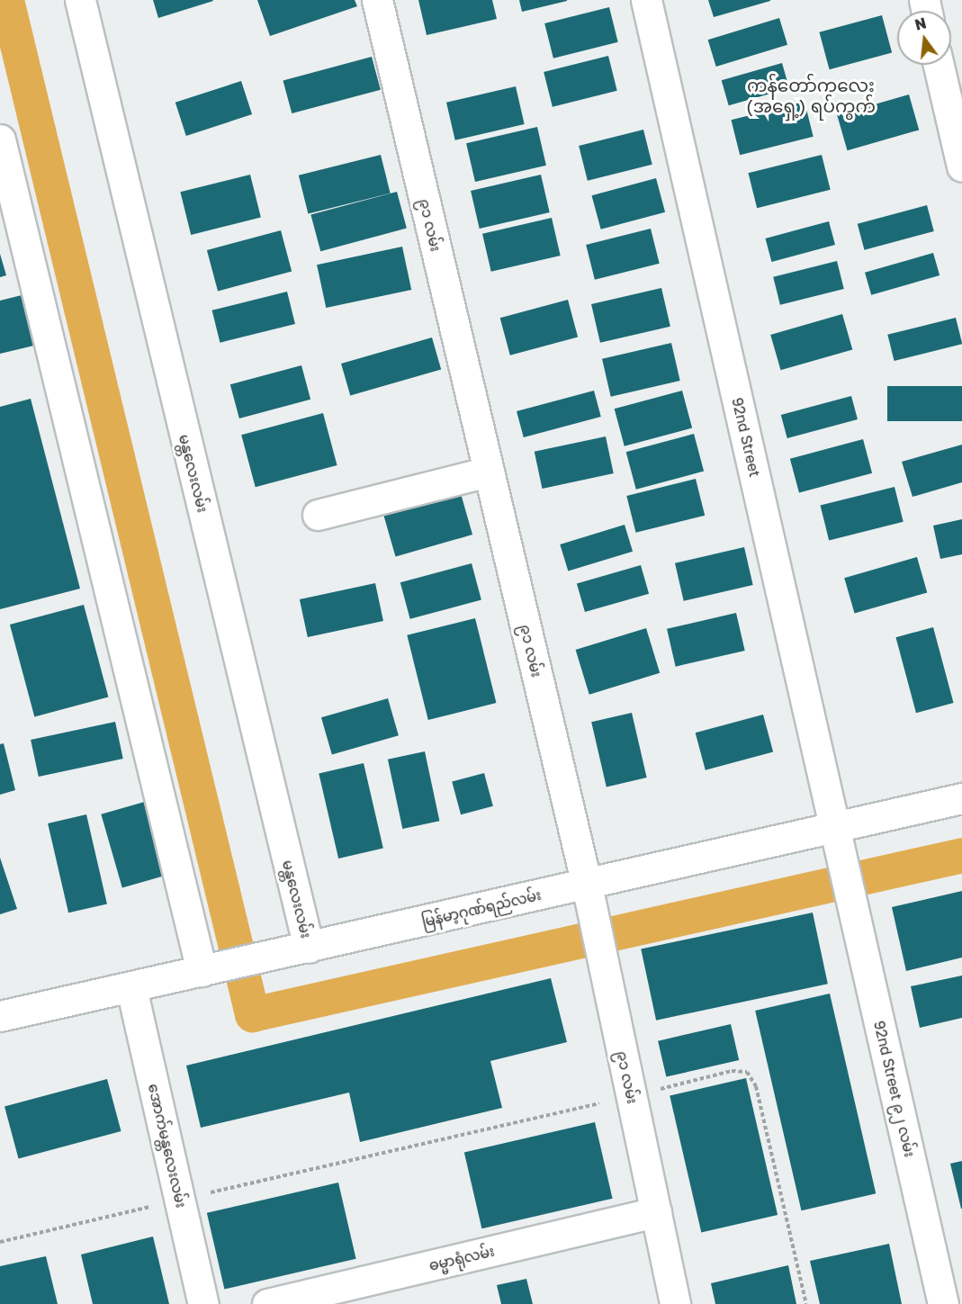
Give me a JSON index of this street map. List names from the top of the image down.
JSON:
{
  "streets": {
    "street": [
      "၉၁ လမ်း",
      "92nd Street",
      "မန္တလေးလမ်း",
      "မြန်မာ့ဂုဏ်ရည်လမ်း",
      "92nd Street ၉၂ လမ်း",
      "အောက်မန္တလေးလမ်း",
      "ဓမ္မာရုံလမ်း"
    ]
  },
  "crossings": [
    ["၉၁ လမ်း", "မြန်မာ့ဂုဏ်ရည်လမ်း"],
    ["၉၁ လမ်း", "ဓမ္မာရုံလမ်း"],
    ["92nd Street", "မြန်မာ့ဂုဏ်ရည်လမ်း"],
    ["92nd Street", "92nd Street ၉၂ လမ်း"],
    ["မန္တလေးလမ်း", "မြန်မာ့ဂုဏ်ရည်လမ်း"],
    ["မြန်မာ့ဂုဏ်ရည်လမ်း", "အောက်မန္တလေးလမ်း"]
  ],
  "districts": ["ကန်တော်ကလေး (အရှေ့) ရပ်ကွက်"],
  "north": "top"
}
